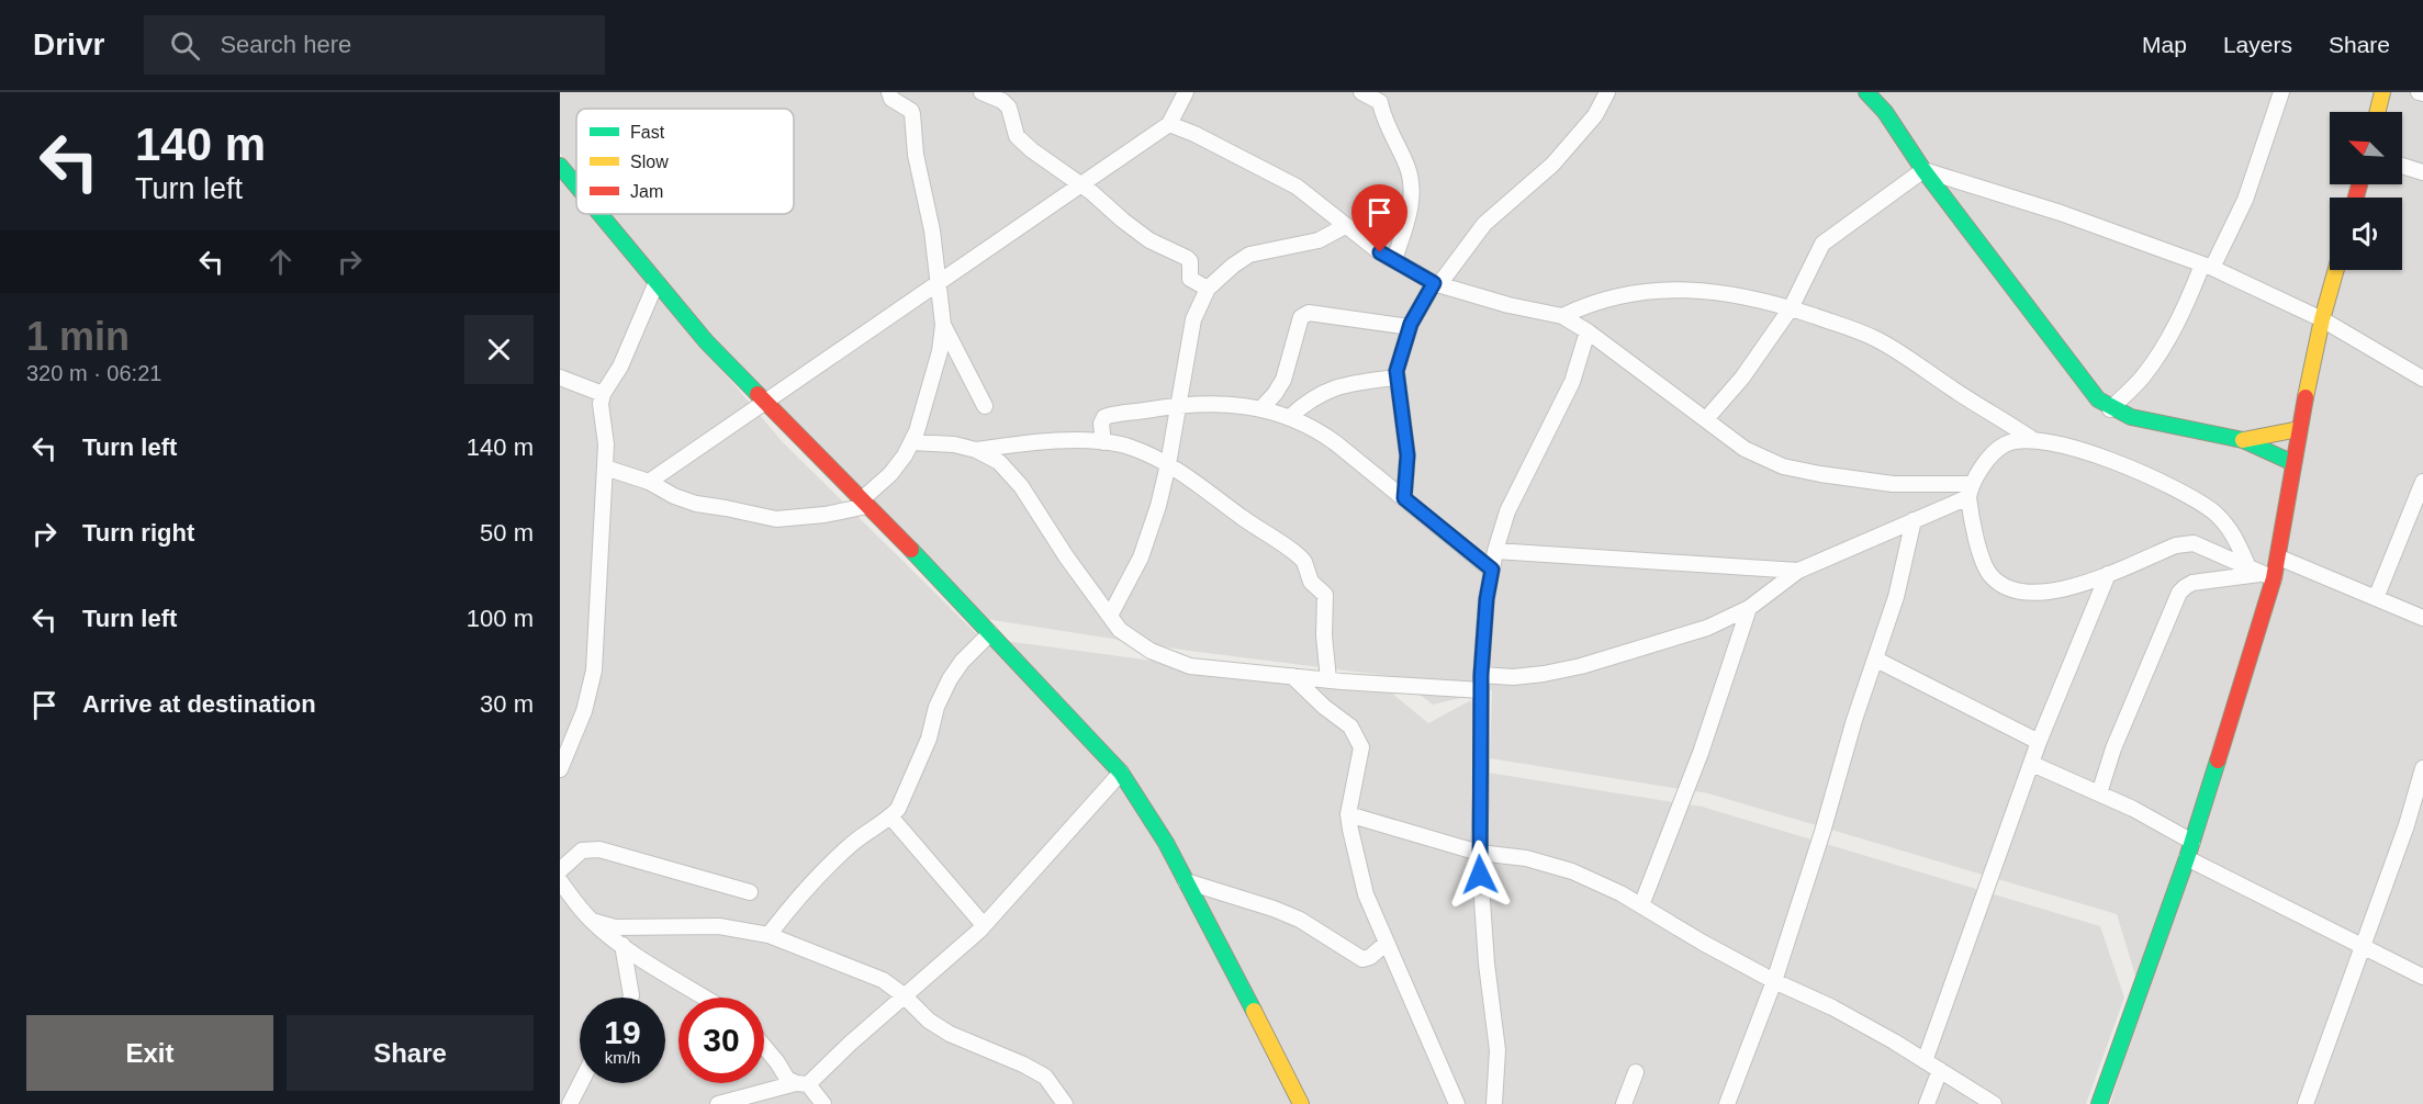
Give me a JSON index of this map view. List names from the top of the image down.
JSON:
{
  "legend": ["Fast", "Slow", "Jam"],
  "north": "top left",
  "page": {
    "header": "Drivr",
    "search": "Search here",
    "nav": ["Map", "Layers", "Share"],
    "turn": ["140 m", "Turn left"],
    "heading": ["1 min", "320 m · 06:21"],
    "list": [
      {
        "name": "Turn left",
        "value": "140 m"
      },
      {
        "name": "Turn right",
        "value": "50 m"
      },
      {
        "name": "Turn left",
        "value": "100 m"
      },
      {
        "name": "Arrive at destination",
        "value": "30 m"
      }
    ],
    "speed": "19 km/h",
    "limit": "30",
    "buttons": ["Exit", "Share"]
  }
}
